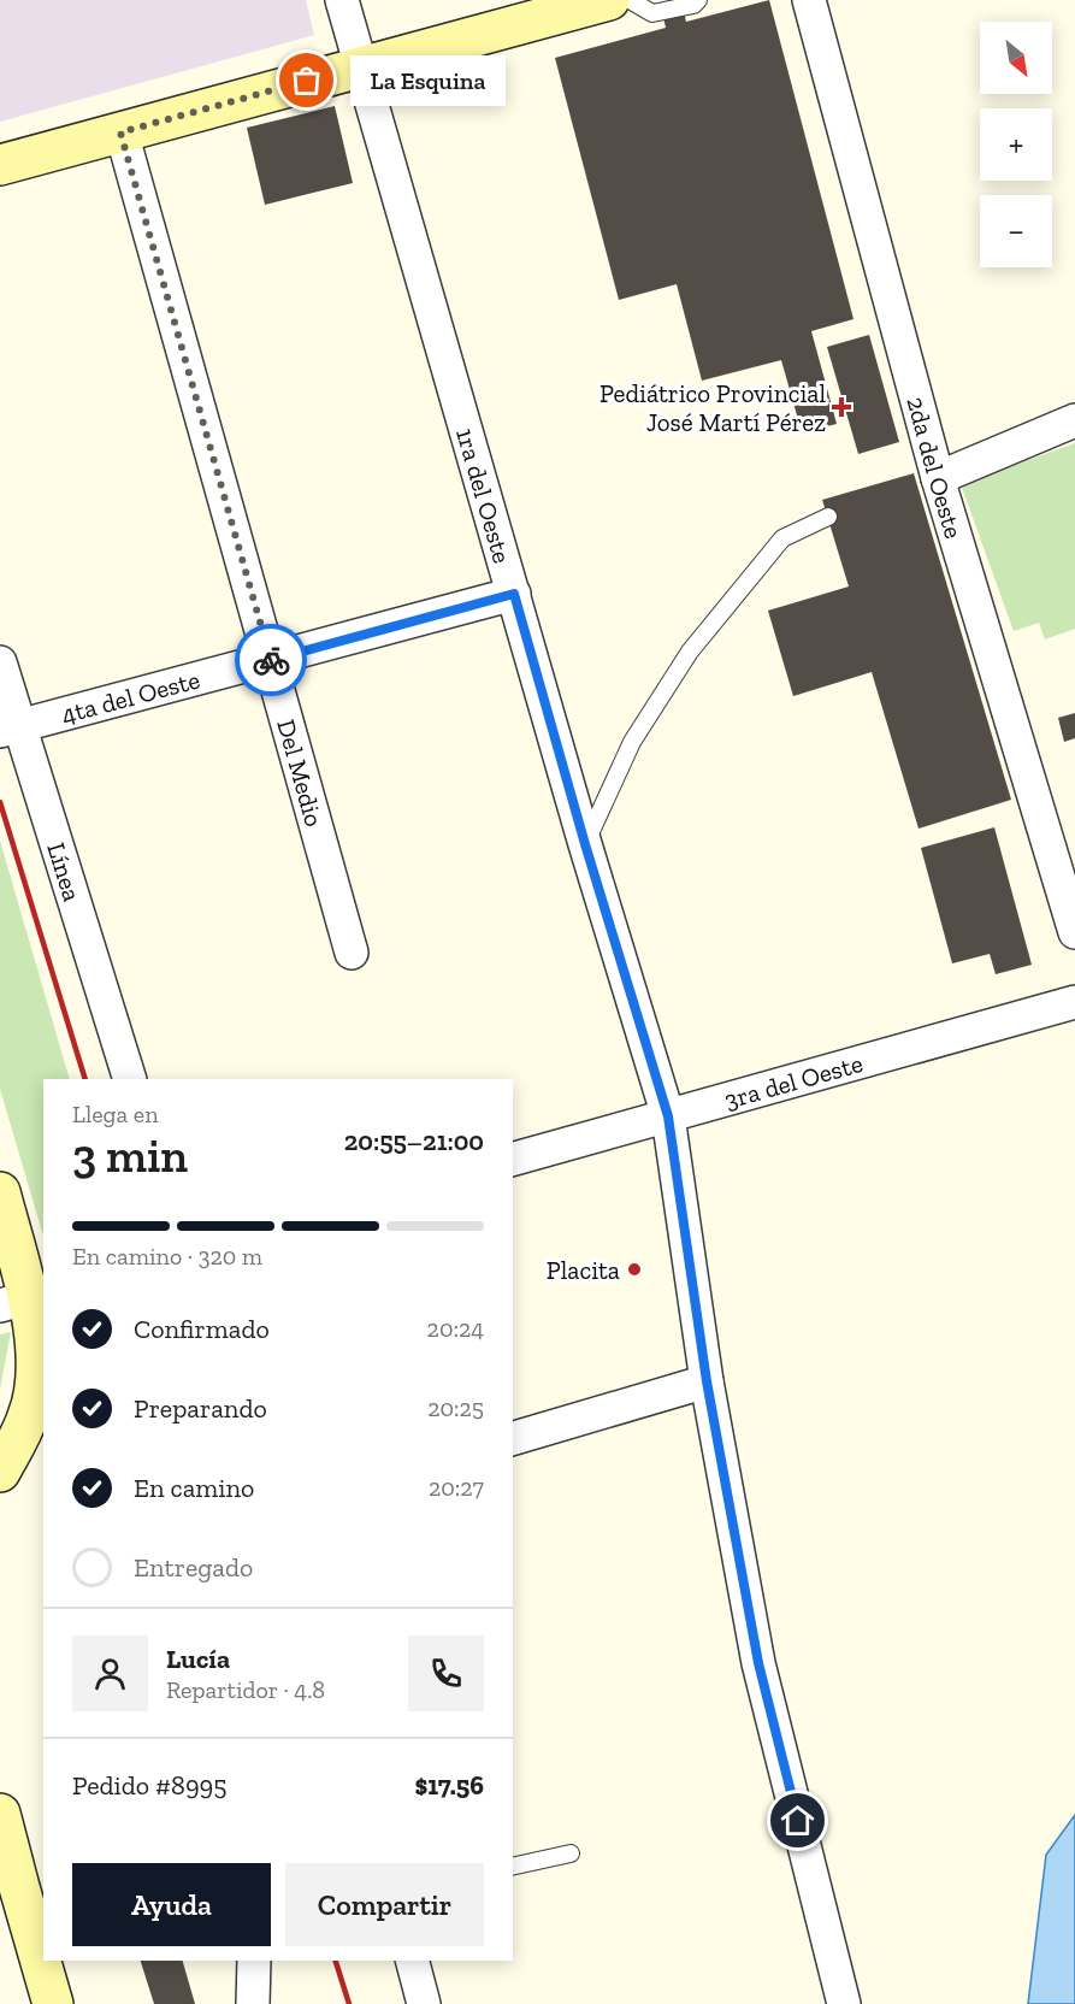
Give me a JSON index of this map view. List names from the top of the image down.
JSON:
{
  "streets": {
    "street": [
      "2da del Oeste",
      "1ra del Oeste",
      "4ta del Oeste",
      "Del Medio",
      "Línea",
      "3ra del Oeste"
    ]
  },
  "crossings": [
    ["1ra del Oeste", "4ta del Oeste"],
    ["1ra del Oeste", "3ra del Oeste"],
    ["4ta del Oeste", "Del Medio"],
    ["4ta del Oeste", "Línea"]
  ],
  "places": {
    "other": ["La Esquina", "Placita"],
    "health": ["Pediátrico Provincial José Martí Pérez"]
  },
  "north": "bottom right",
  "page": {
    "map_buttons": ["+", "−"],
    "bubble": "La Esquina",
    "heading": ["3 min", "Llega en", "20:55–21:00"],
    "panel": [
      "Lucía",
      "Repartidor · 4.8",
      "Pedido #8995",
      "$17.56"
    ],
    "bar": "En camino · 320 m",
    "list": [
      ["Confirmado", "20:24"],
      ["Preparando", "20:25"],
      ["En camino", "20:27"],
      "Entregado"
    ],
    "buttons": ["Ayuda", "Compartir"]
  }
}
